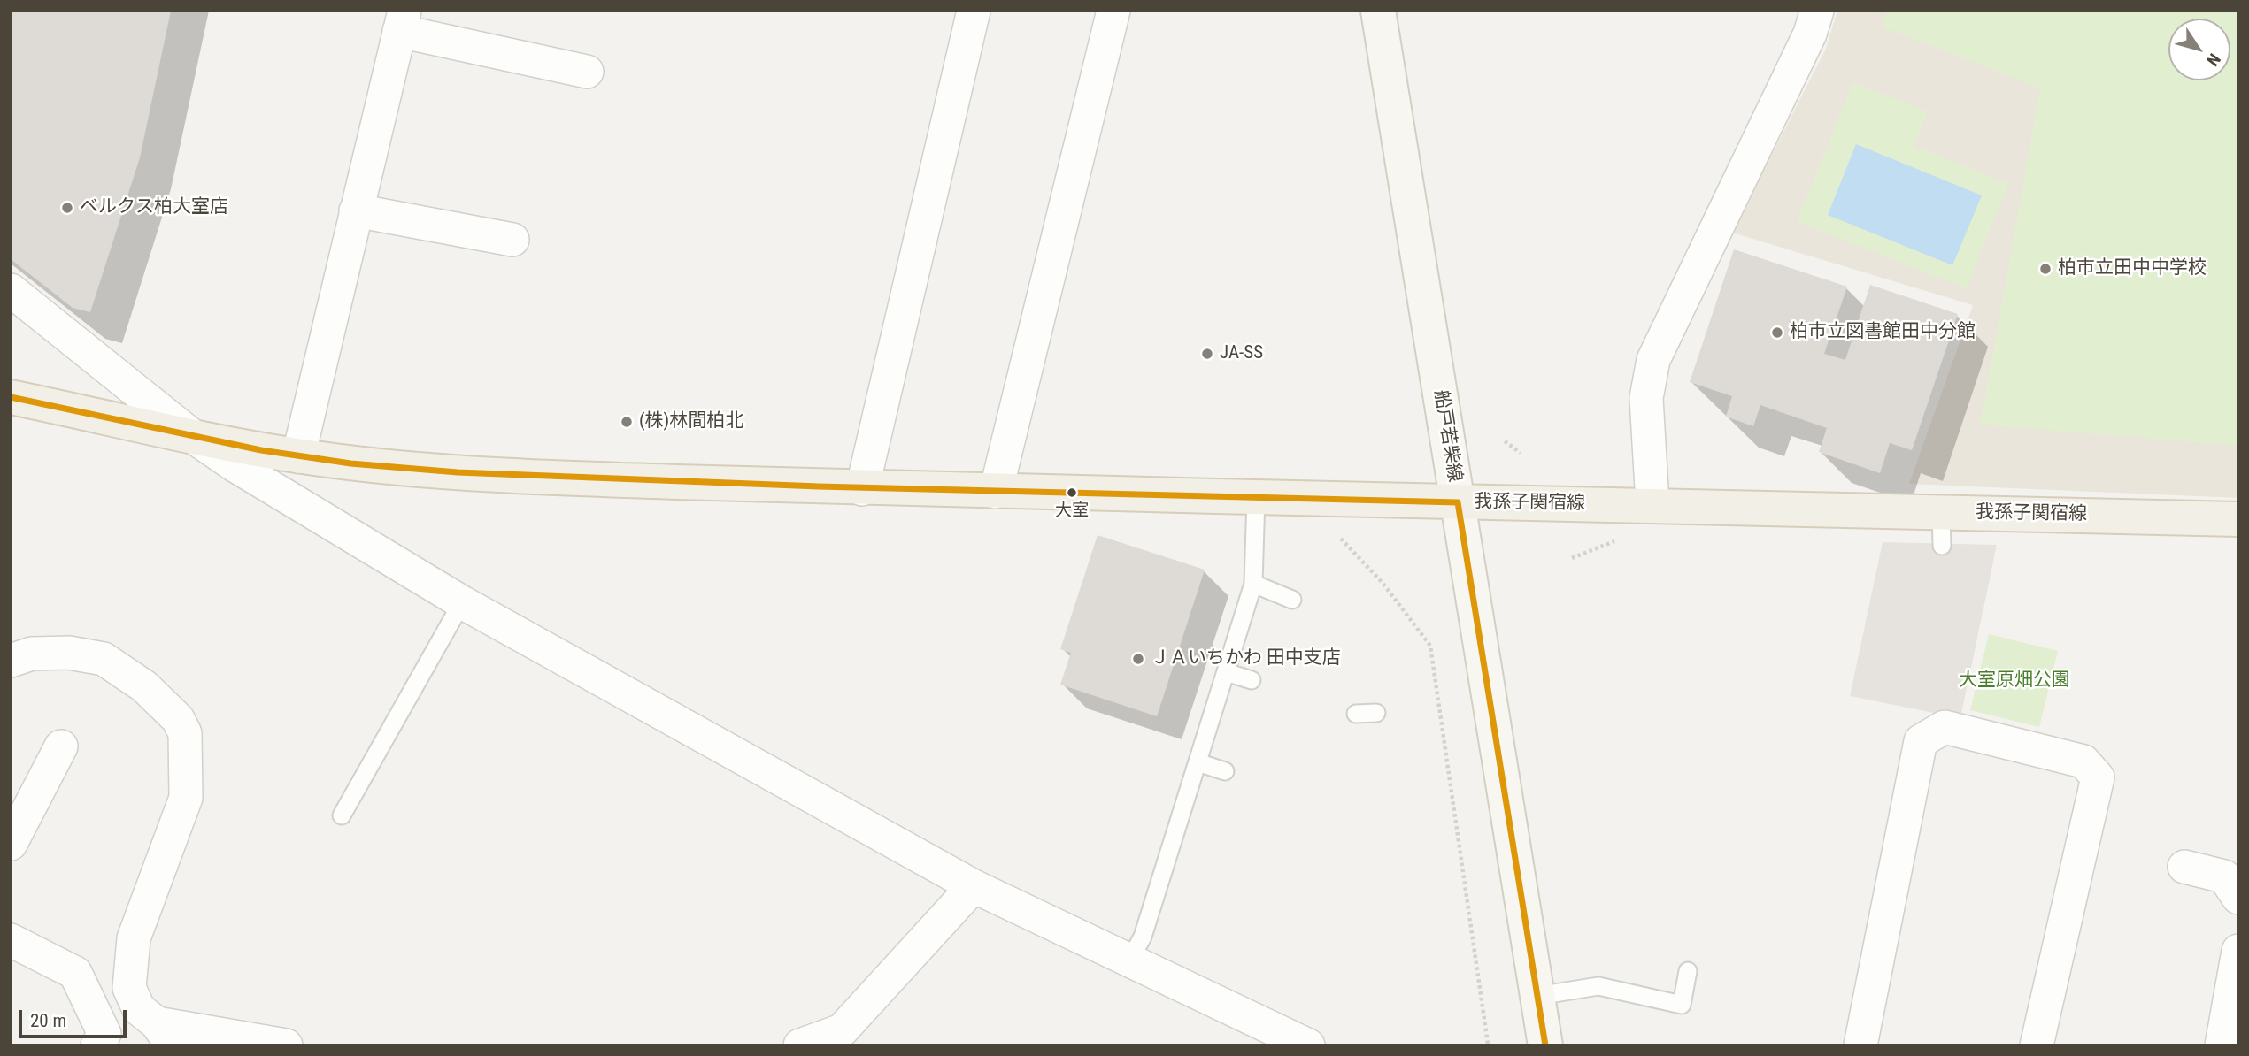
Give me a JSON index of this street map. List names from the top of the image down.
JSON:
{
  "streets": {
    "main road": ["我孫子関宿線"],
    "street": ["船戸若柴線"]
  },
  "crossings": [
    ["船戸若柴線", "我孫子関宿線"]
  ],
  "parks": ["大室原畑公園"],
  "places": [
    "ベルクス柏大室店",
    "柏市立田中中学校",
    "柏市立図書館田中分館",
    "JA-SS",
    "(株)林間柏北",
    "大室",
    "ＪＡいちかわ 田中支店"
  ],
  "scale_bar": "20 m",
  "north": "bottom right"
}
